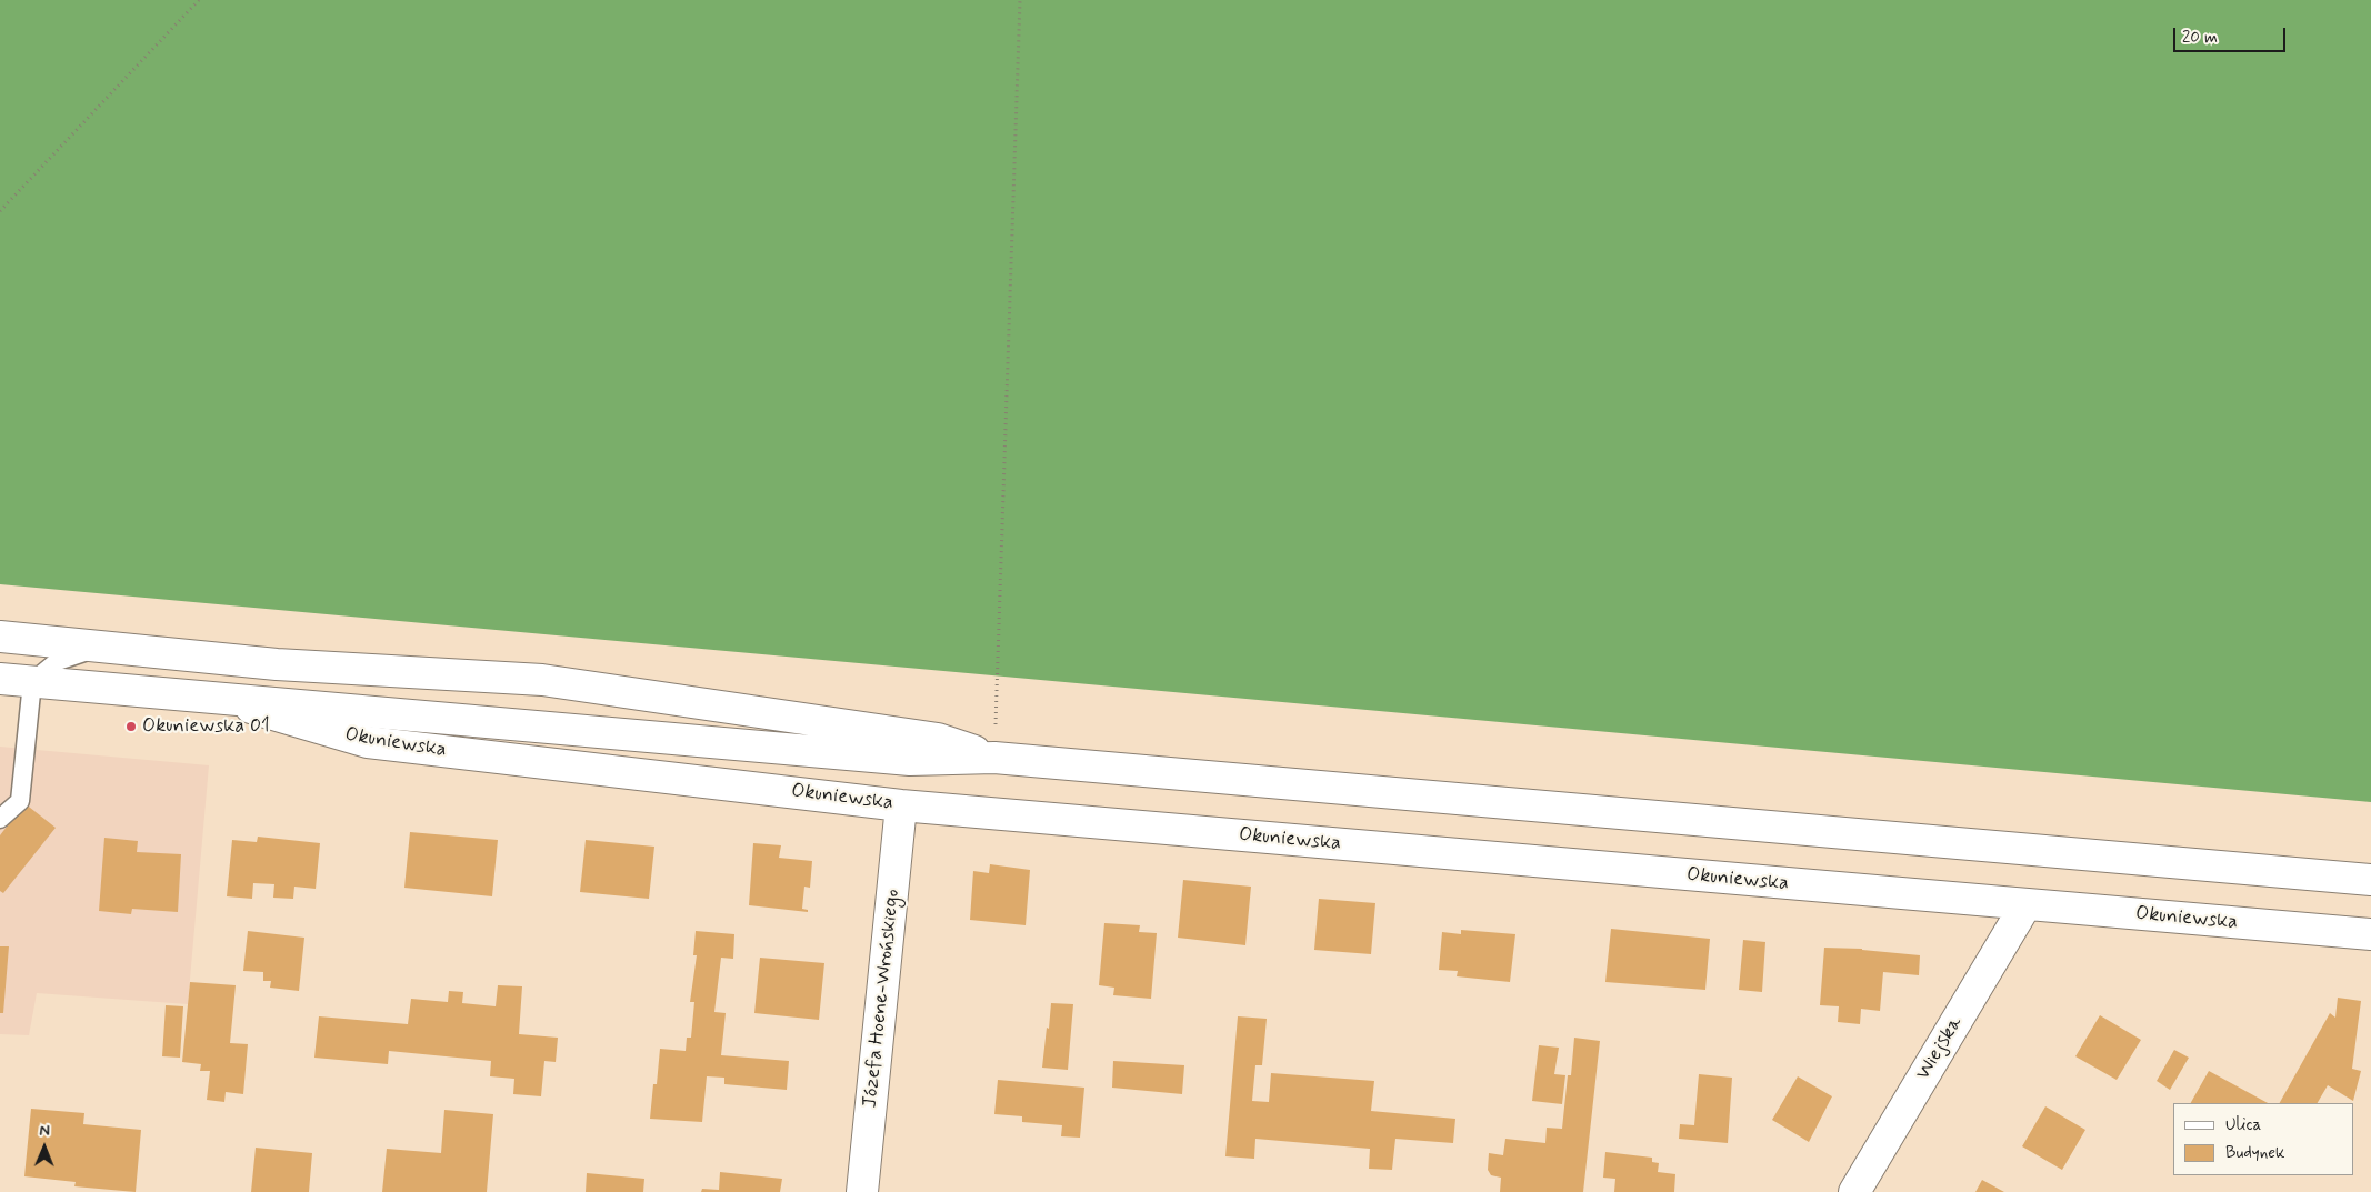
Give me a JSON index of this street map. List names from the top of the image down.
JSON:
{
  "streets": {
    "main road": ["Okuniewska", "Józefa Hoene-Wrońskiego", "Wiejska"]
  },
  "crossings": [
    ["Okuniewska", "Józefa Hoene-Wrońskiego"],
    ["Okuniewska", "Wiejska"]
  ],
  "places": ["Okuniewska 01"],
  "legend": ["Ulica", "Budynek"],
  "scale_bar": "20 m",
  "north": "top"
}
